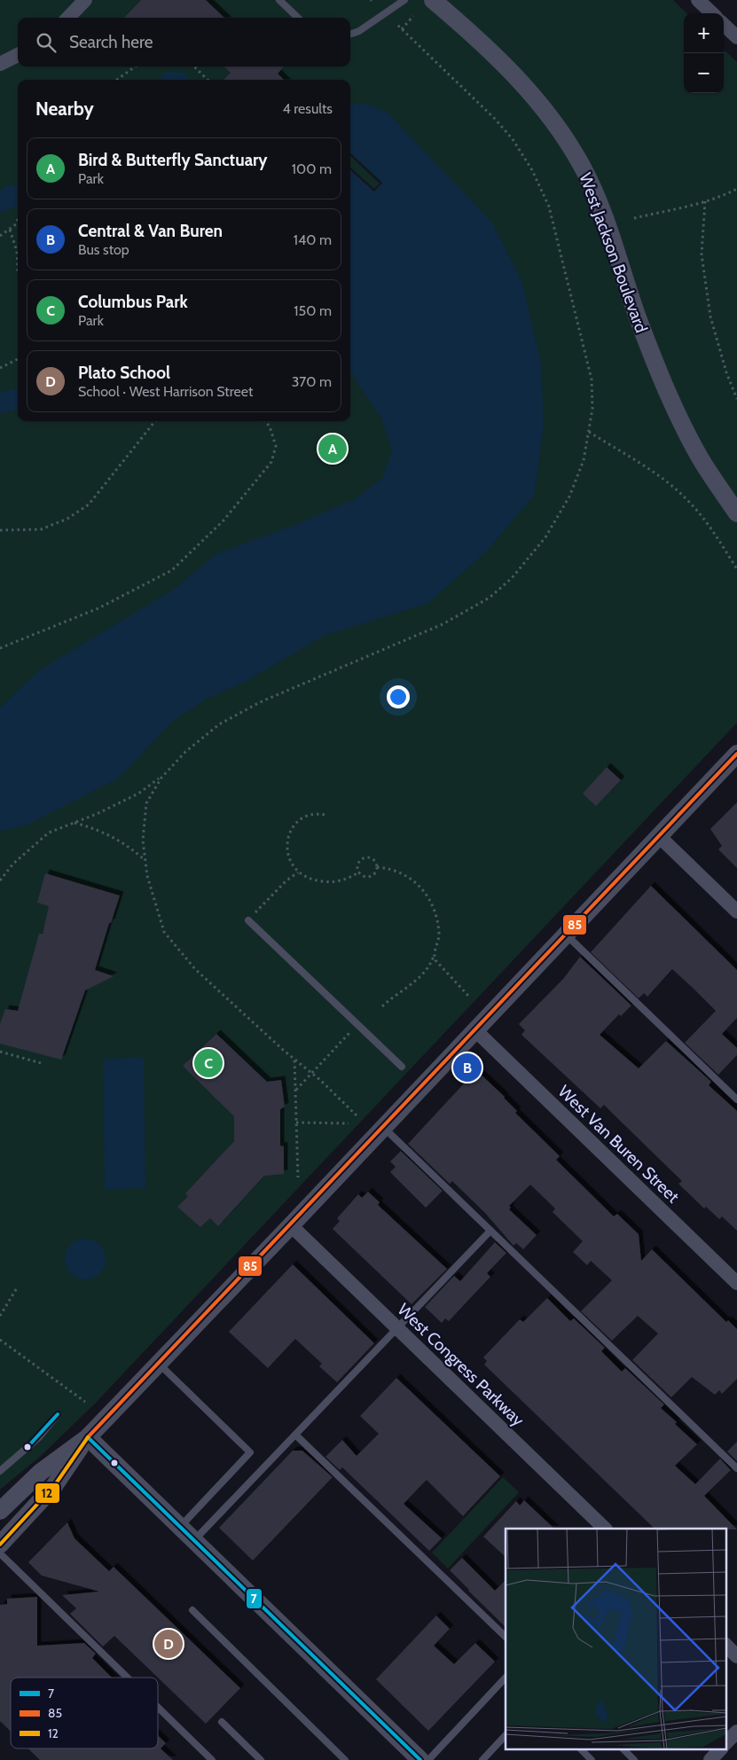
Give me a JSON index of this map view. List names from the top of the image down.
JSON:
{
  "streets": {
    "street": ["West Jackson Boulevard", "West Van Buren Street", "West Congress Parkway"]
  },
  "lines": ["transit line 85", "transit line 7", "transit line 12"],
  "legend": ["7", "85", "12"],
  "page": {
    "map_buttons": ["+", "−"],
    "search": "Search here",
    "heading": ["Nearby", "4 results"],
    "list": [
      {
        "mark": "A",
        "name": "Bird & Butterfly Sanctuary",
        "note": "Park",
        "value": "100 m"
      },
      {
        "mark": "B",
        "name": "Central & Van Buren",
        "note": "Bus stop",
        "value": "140 m"
      },
      {
        "mark": "C",
        "name": "Columbus Park",
        "note": "Park",
        "value": "150 m"
      },
      {
        "mark": "D",
        "name": "Plato School",
        "note": "School · West Harrison Street",
        "value": "370 m"
      }
    ],
    "pins": [
      "A",
      "C",
      "B",
      "D"
    ]
  }
}
